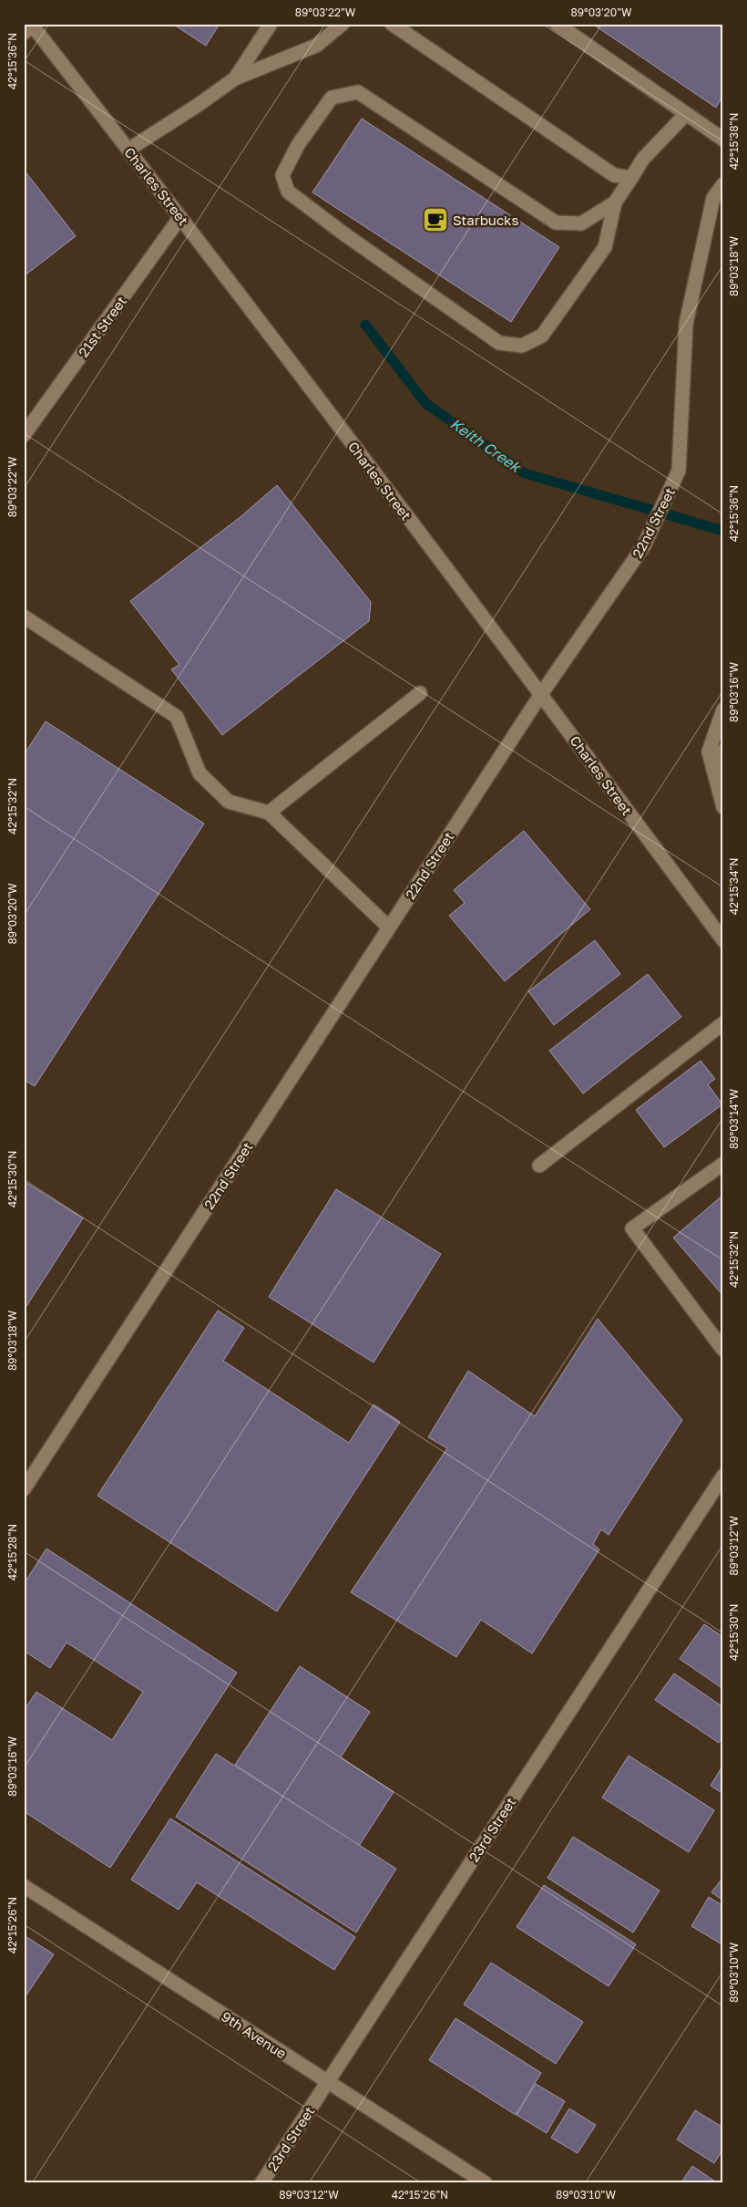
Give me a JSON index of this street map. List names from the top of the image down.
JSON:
{
  "streets": {
    "street": [
      "Charles Street",
      "21st Street",
      "22nd Street",
      "23rd Street",
      "9th Avenue"
    ]
  },
  "crossings": [
    ["Charles Street", "21st Street"],
    ["Charles Street", "22nd Street"],
    ["23rd Street", "9th Avenue"]
  ],
  "water": ["Keith Creek"],
  "places": {
    "cafe": ["Starbucks"]
  },
  "coordinates": [
    "89°03'22\"W",
    "89°03'20\"W",
    "42°15'36\"N",
    "42°15'38\"N",
    "89°03'18\"W",
    "89°03'16\"W",
    "42°15'32\"N",
    "42°15'34\"N",
    "89°03'14\"W",
    "42°15'30\"N",
    "89°03'12\"W",
    "42°15'28\"N",
    "42°15'26\"N",
    "89°03'10\"W"
  ]
}
